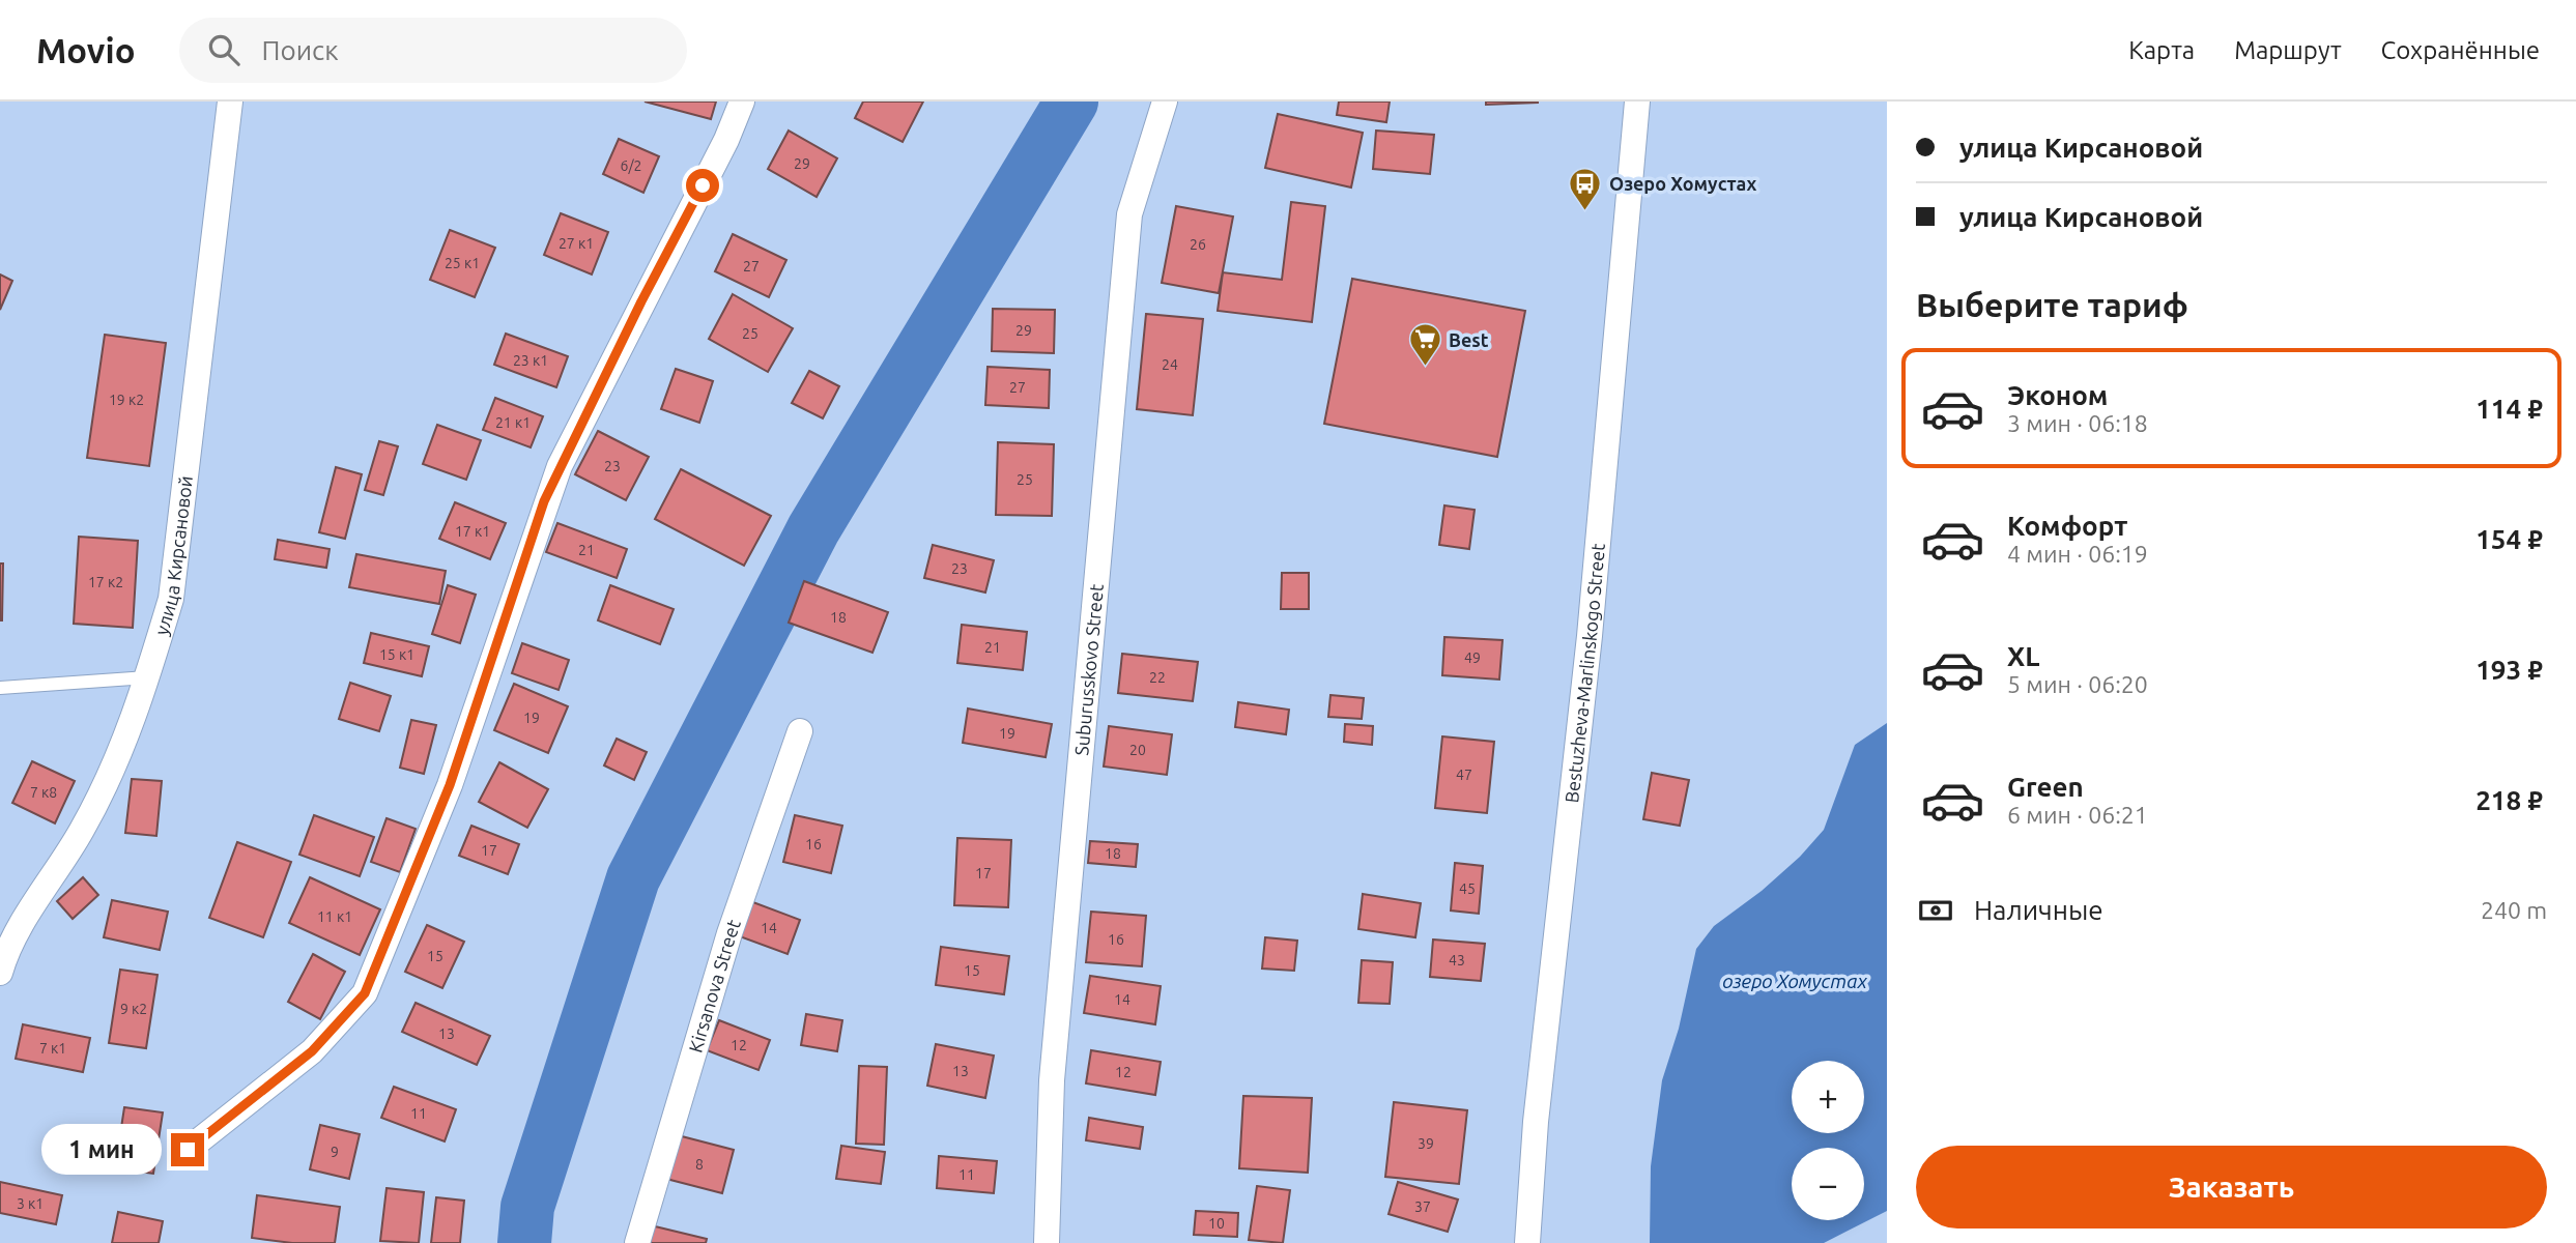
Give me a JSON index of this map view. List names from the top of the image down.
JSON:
{
  "streets": {
    "street": [
      "улица Кирсановой",
      "Suburusskovo Street",
      "Bestuzheva-Marlinskogo Street",
      "Kirsanova Street"
    ]
  },
  "water": ["озеро Хомустах"],
  "places": {
    "bus stop": ["Озеро Хомустах"],
    "supermarket": ["Best"]
  },
  "house_numbers": [
    "29",
    "6/2",
    "27 к1",
    "26",
    "25 к1",
    "27",
    "29",
    "25",
    "23 к1",
    "24",
    "27",
    "19 к2",
    "21 к1",
    "23",
    "25",
    "17 к1",
    "21",
    "23",
    "17 к2",
    "18",
    "21",
    "15 к1",
    "49",
    "22",
    "19",
    "19",
    "20",
    "47",
    "7 к8",
    "16",
    "17",
    "18",
    "17",
    "45",
    "11 к1",
    "14",
    "16",
    "15",
    "43",
    "15",
    "14",
    "9 к2",
    "13",
    "12",
    "7 к1",
    "13",
    "12",
    "11",
    "39",
    "9",
    "8",
    "11",
    "3 к1",
    "37",
    "10"
  ],
  "page": {
    "header": "Movio",
    "search": "Поиск",
    "nav": ["Карта", "Маршрут", "Сохранённые"],
    "banner": ["улица Кирсановой", "улица Кирсановой"],
    "heading": "Выберите тариф",
    "list": [
      {
        "name": "Эконом",
        "note": "3 мин · 06:18",
        "value": "114 ₽"
      },
      {
        "name": "Комфорт",
        "note": "4 мин · 06:19",
        "value": "154 ₽"
      },
      {
        "name": "XL",
        "note": "5 мин · 06:20",
        "value": "193 ₽"
      },
      {
        "name": "Green",
        "note": "6 мин · 06:21",
        "value": "218 ₽"
      }
    ],
    "pay": ["Наличные", "240 m"],
    "map_buttons": ["+", "−"],
    "bubble": "1 мин",
    "buttons": "Заказать"
  }
}
